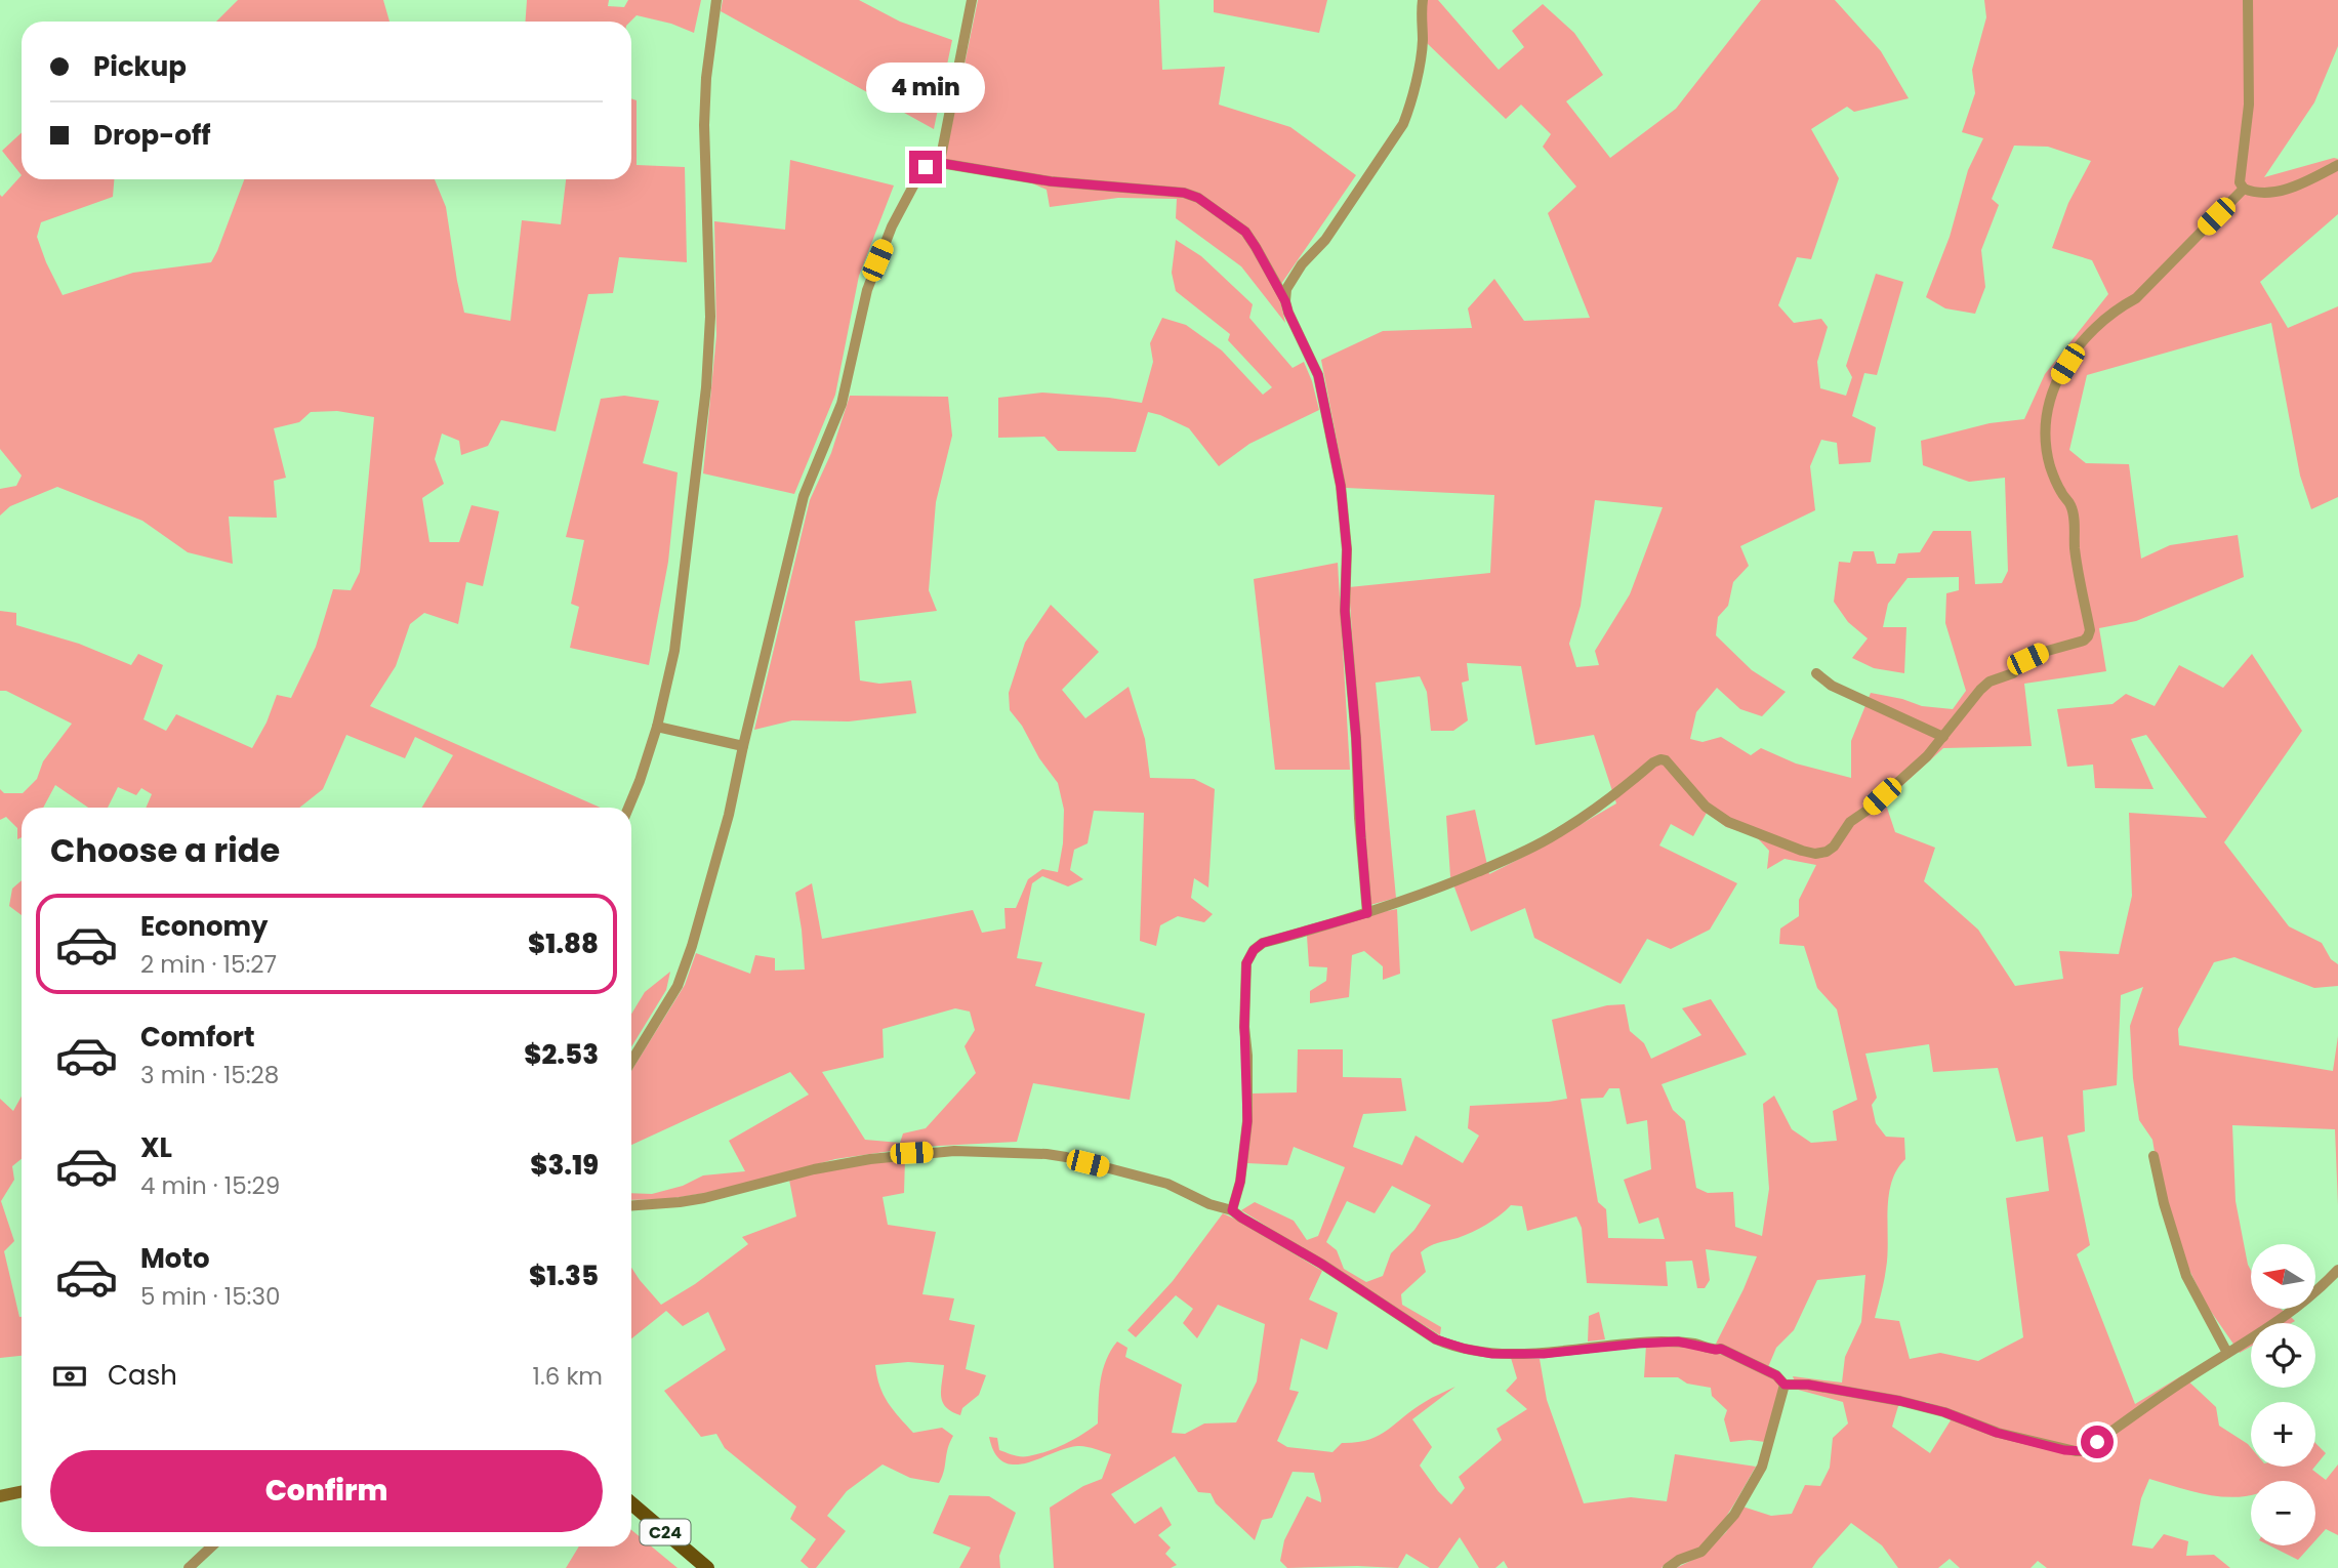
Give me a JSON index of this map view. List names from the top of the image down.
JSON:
{
  "streets": {
    "main road": ["C24"]
  },
  "north": "left",
  "page": {
    "banner": ["Pickup", "Drop-off"],
    "bubble": "4 min",
    "heading": "Choose a ride",
    "list": [
      {
        "name": "Economy",
        "note": "2 min · 15:27",
        "value": "$1.88"
      },
      {
        "name": "Comfort",
        "note": "3 min · 15:28",
        "value": "$2.53"
      },
      {
        "name": "XL",
        "note": "4 min · 15:29",
        "value": "$3.19"
      },
      {
        "name": "Moto",
        "note": "5 min · 15:30",
        "value": "$1.35"
      }
    ],
    "map_buttons": ["+", "−"],
    "pay": ["Cash", "1.6 km"],
    "buttons": "Confirm"
  }
}
